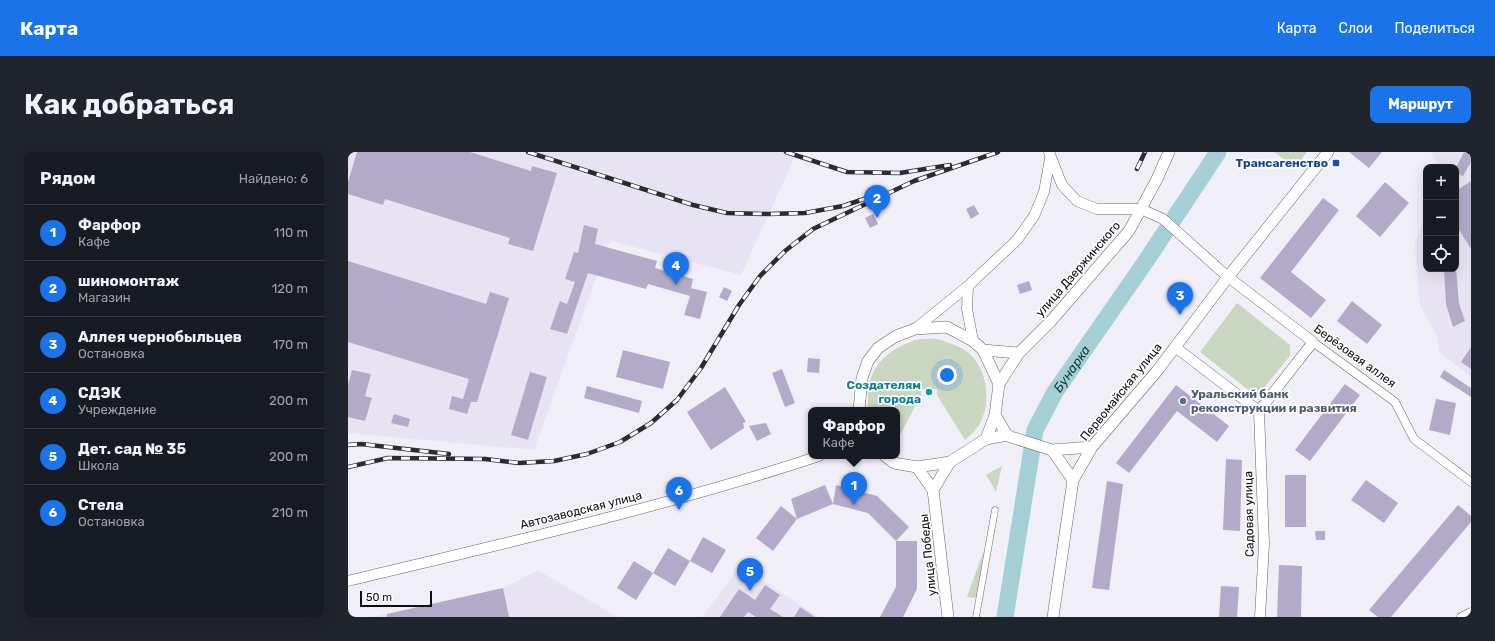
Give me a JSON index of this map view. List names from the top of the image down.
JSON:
{
  "streets": {
    "main road": ["улица Дзержинского", "Первомайская улица", "улица Победы"],
    "street": ["Берёзовая аллея", "Автозаводская улица", "Садовая улица"]
  },
  "crossings": [
    ["улица Дзержинского", "Берёзовая аллея"],
    ["Берёзовая аллея", "Первомайская улица"]
  ],
  "water": ["Бунарка"],
  "places": {
    "transit": ["Трансагенство"],
    "other": ["Создателям города", "Уральский банк реконструкции и развития"]
  },
  "scale_bar": "50 m",
  "page": {
    "header": "Карта",
    "nav": ["Карта", "Слои", "Поделиться"],
    "buttons": "Маршрут",
    "title": "Как добраться",
    "heading": ["Рядом", "Найдено: 6"],
    "map_buttons": ["+", "−"],
    "pins": [
      "2",
      "4",
      "3",
      "1",
      "6",
      "5"
    ],
    "list": [
      {
        "mark": "1",
        "name": "Фарфор",
        "note": "Кафе",
        "value": "110 m"
      },
      {
        "mark": "2",
        "name": "шиномонтаж",
        "note": "Магазин",
        "value": "120 m"
      },
      {
        "mark": "3",
        "name": "Аллея чернобыльцев",
        "note": "Остановка",
        "value": "170 m"
      },
      {
        "mark": "4",
        "name": "СДЭК",
        "note": "Учреждение",
        "value": "200 m"
      },
      {
        "mark": "5",
        "name": "Дет. сад № 35",
        "note": "Школа",
        "value": "200 m"
      },
      {
        "mark": "6",
        "name": "Стела",
        "note": "Остановка",
        "value": "210 m"
      }
    ],
    "popup": ["Фарфор", "Кафе"],
    "scale": "50 m"
  }
}
